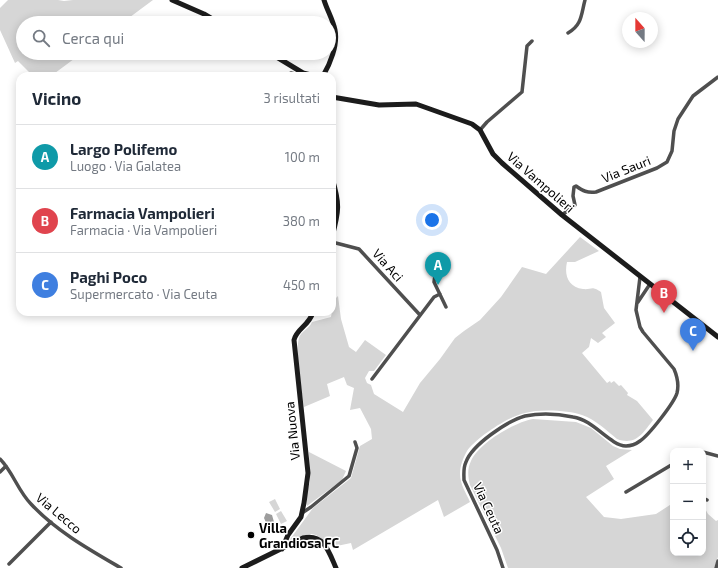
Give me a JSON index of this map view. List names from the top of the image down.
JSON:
{
  "streets": {
    "street": [
      "Via Sauri",
      "Via Vampolieri",
      "Via Aci",
      "Via Nuova",
      "Via Ceuta",
      "Via Lecco"
    ]
  },
  "crossings": [
    ["Via Sauri", "Via Vampolieri"],
    ["Via Vampolieri", "Via Ceuta"]
  ],
  "places": ["Villa Grandiosa FC"],
  "north": "top",
  "page": {
    "search": "Cerca qui",
    "heading": ["Vicino", "3 risultati"],
    "list": [
      {
        "mark": "A",
        "name": "Largo Polifemo",
        "note": "Luogo · Via Galatea",
        "value": "100 m"
      },
      {
        "mark": "B",
        "name": "Farmacia Vampolieri",
        "note": "Farmacia · Via Vampolieri",
        "value": "380 m"
      },
      {
        "mark": "C",
        "name": "Paghi Poco",
        "note": "Supermercato · Via Ceuta",
        "value": "450 m"
      }
    ],
    "pins": ["A", "B", "C"],
    "map_buttons": ["+", "−"]
  }
}
